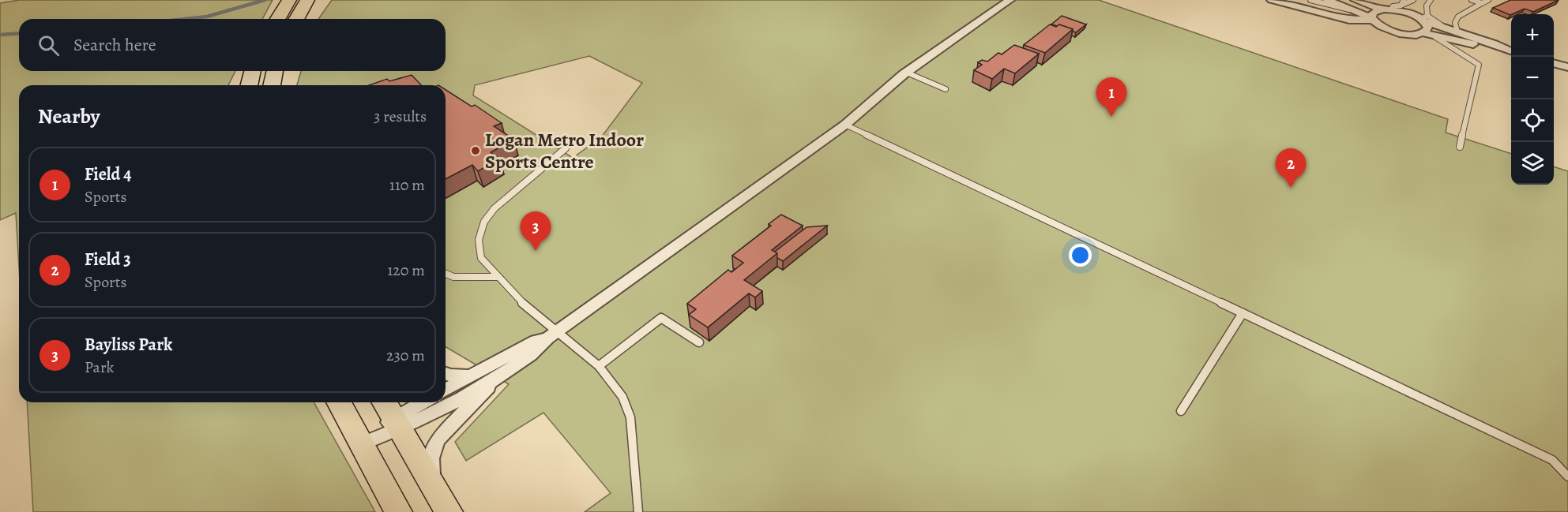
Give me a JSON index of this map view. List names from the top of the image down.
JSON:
{
  "places": ["Logan Metro Indoor Sports Centre"],
  "page": {
    "map_buttons": ["+", "−"],
    "search": "Search here",
    "pins": ["1", "2", "3"],
    "heading": ["Nearby", "3 results"],
    "list": [
      {
        "mark": "1",
        "name": "Field 4",
        "note": "Sports",
        "value": "110 m"
      },
      {
        "mark": "2",
        "name": "Field 3",
        "note": "Sports",
        "value": "120 m"
      },
      {
        "mark": "3",
        "name": "Bayliss Park",
        "note": "Park",
        "value": "230 m"
      }
    ]
  }
}
